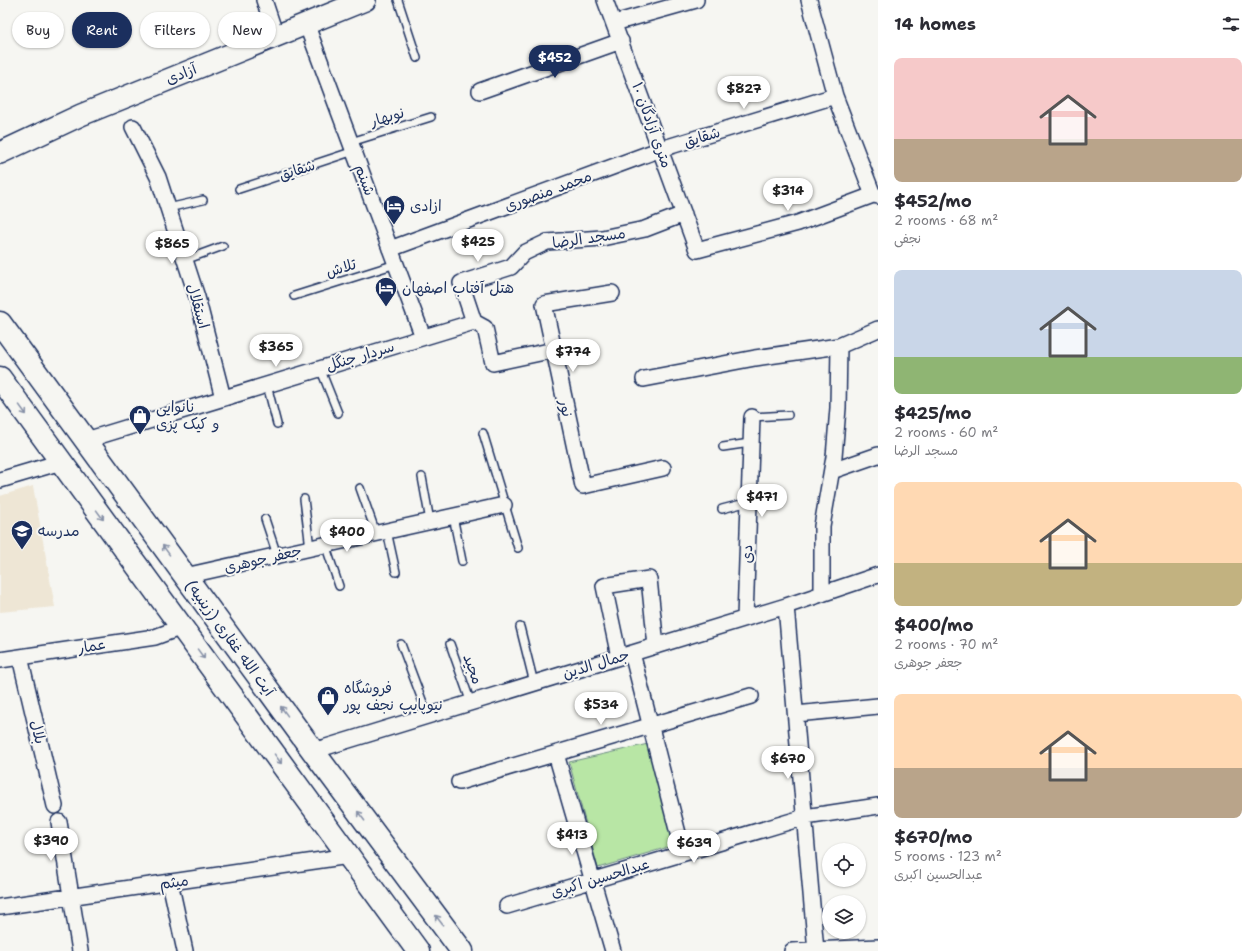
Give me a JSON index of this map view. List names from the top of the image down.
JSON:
{
  "streets": {
    "main road": ["آیت الله غفاری (زینبیه)"],
    "street": [
      "آزادی",
      "۱۰ متری آزادگان",
      "شقایق",
      "شبنم",
      "محمد منصوری",
      "مسجد الرضا",
      "استقلال",
      "سردار جنگل",
      "نور",
      "دی",
      "جعفر جوهری",
      "عمار",
      "جمال الدین",
      "بلال",
      "عبدالحسین اکبری",
      "میثم"
    ],
    "lane": ["نوبهار", "تلاش", "مجید"]
  },
  "crossings": [
    ["آزادی", "شبنم"],
    ["نوبهار", "شقایق"],
    ["نوبهار", "شبنم"],
    ["۱۰ متری آزادگان", "شقایق"],
    ["۱۰ متری آزادگان", "محمد منصوری"],
    ["۱۰ متری آزادگان", "مسجد الرضا"],
    ["شقایق", "شبنم"],
    ["شقایق", "محمد منصوری"],
    ["شبنم", "محمد منصوری"],
    ["شبنم", "تلاش"],
    ["شبنم", "سردار جنگل"],
    ["مسجد الرضا", "سردار جنگل"],
    ["مسجد الرضا", "نور"],
    ["استقلال", "سردار جنگل"],
    ["سردار جنگل", "آیت الله غفاری (زینبیه)"],
    ["دی", "جمال الدین"],
    ["جعفر جوهری", "آیت الله غفاری (زینبیه)"],
    ["آیت الله غفاری (زینبیه)", "جمال الدین"],
    ["عمار", "بلال"],
    ["جمال الدین", "مجید"]
  ],
  "places": {
    "hotel": ["ازادی", "هتل آفتاب اصفهان"],
    "shop": ["نانوایی و کیک پزی", "فروشگاه نیوپایپ نجف پور"],
    "school or university": ["مدرسه"]
  },
  "page": {
    "heading": "14 homes",
    "chip": [
      "Buy",
      "Rent",
      "Filters",
      "New"
    ],
    "price": [
      "$452",
      "$827",
      "$314",
      "$425",
      "$865",
      "$365",
      "$774",
      "$471",
      "$400",
      "$534",
      "$670",
      "$413",
      "$390",
      "$639"
    ],
    "list": [
      {
        "name": "$452/mo",
        "note": "2 rooms · 68 m² · نجفی"
      },
      {
        "name": "$425/mo",
        "note": "2 rooms · 60 m² · مسجد الرضا"
      },
      {
        "name": "$400/mo",
        "note": "2 rooms · 70 m² · جعفر جوهری"
      },
      {
        "name": "$670/mo",
        "note": "5 rooms · 123 m² · عبدالحسین اکبری"
      }
    ]
  }
}
